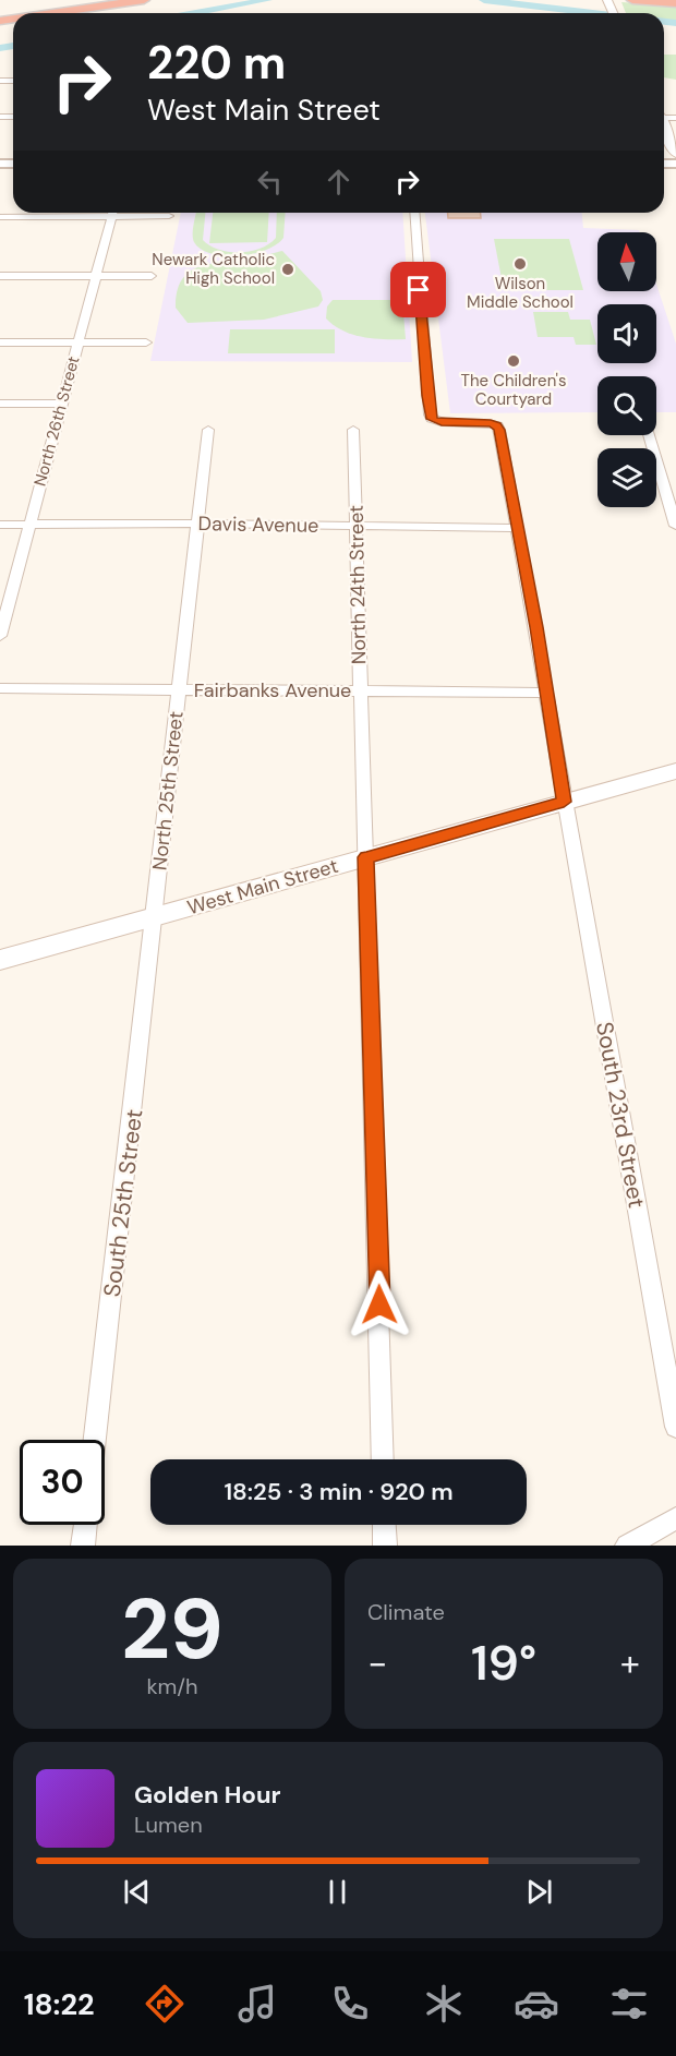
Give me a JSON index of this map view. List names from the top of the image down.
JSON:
{
  "streets": {
    "main road": ["West Main Street"],
    "street": [
      "North 26th Street",
      "Davis Avenue",
      "North 24th Street",
      "Fairbanks Avenue",
      "North 25th Street",
      "South 23rd Street",
      "South 25th Street"
    ]
  },
  "crossings": [
    ["North 26th Street", "Davis Avenue"],
    ["Davis Avenue", "North 24th Street"],
    ["Davis Avenue", "North 25th Street"],
    ["Davis Avenue", "South 23rd Street"],
    ["North 24th Street", "Fairbanks Avenue"],
    ["North 24th Street", "West Main Street"],
    ["Fairbanks Avenue", "North 25th Street"],
    ["Fairbanks Avenue", "South 23rd Street"],
    ["North 25th Street", "West Main Street"],
    ["North 25th Street", "South 25th Street"],
    ["West Main Street", "South 23rd Street"],
    ["West Main Street", "South 25th Street"]
  ],
  "places": ["Wilson Middle School", "Newark Catholic High School", "The Children's Courtyard"],
  "north": "top",
  "page": {
    "turn": ["220 m", "West Main Street"],
    "limit": "30",
    "trip": "18:25 · 3 min · 920 m",
    "tile": [
      ["29", "km/h"],
      "Climate"
    ],
    "heat": ["−", "19°", "+"],
    "song": ["Golden Hour", "Lumen"],
    "tabs": "18:22"
  }
}
